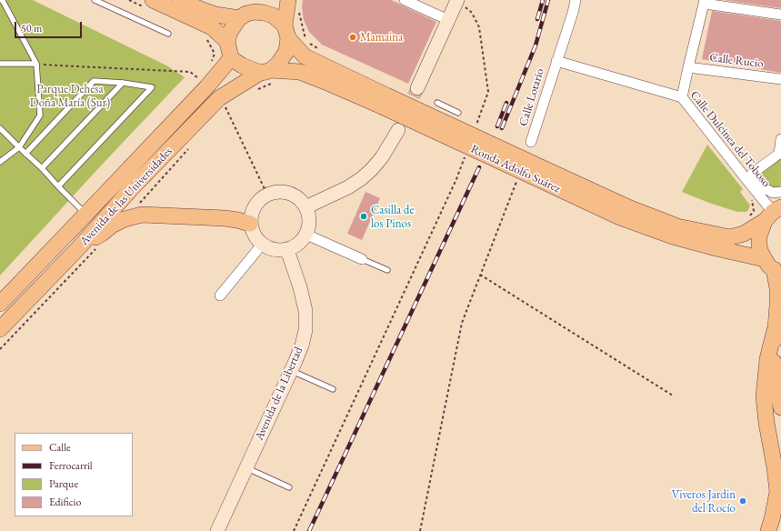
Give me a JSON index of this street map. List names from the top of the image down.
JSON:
{
  "streets": {
    "main road": ["Ronda Adolfo Suárez", "Avenida de las Universidades", "Avenida de la Libertad"],
    "street": ["Calle Rucio", "Calle Lotario", "Calle Dulcinea del Toboso"]
  },
  "crossings": [
    ["Calle Lotario", "Calle Dulcinea del Toboso"],
    ["Calle Dulcinea del Toboso", "Ronda Adolfo Suárez"],
    ["Ronda Adolfo Suárez", "Avenida de las Universidades"]
  ],
  "parks": ["Parque Dehesa Doña María (Sur)"],
  "places": ["Mamaina", "Casilla de los Pinos", "Viveros Jardin del Rocío"],
  "legend": [
    "Calle",
    "Ferrocarril",
    "Parque",
    "Edificio"
  ],
  "scale_bar": "50 m"
}
